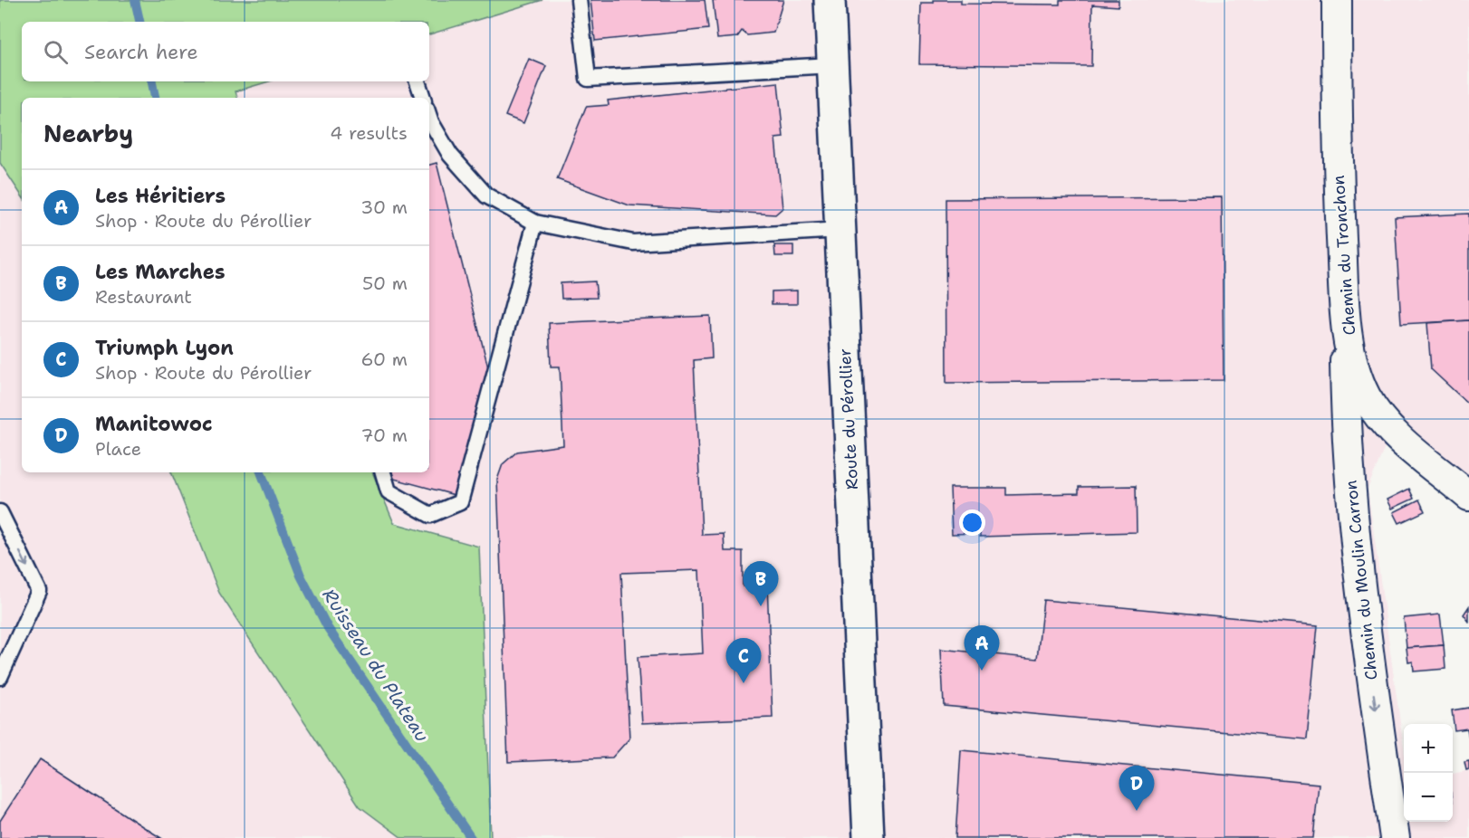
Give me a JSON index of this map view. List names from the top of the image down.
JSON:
{
  "streets": {
    "main road": ["Route du Pérollier"],
    "street": ["Chemin du Tronchon", "Chemin du Moulin Carron"]
  },
  "crossings": [
    ["Chemin du Tronchon", "Chemin du Moulin Carron"]
  ],
  "one_way": ["Chemin du Moulin Carron"],
  "water": ["Ruisseau du Plateau"],
  "page": {
    "search": "Search here",
    "heading": ["Nearby", "4 results"],
    "list": [
      {
        "mark": "A",
        "name": "Les Héritiers",
        "note": "Shop · Route du Pérollier",
        "value": "30 m"
      },
      {
        "mark": "B",
        "name": "Les Marches",
        "note": "Restaurant",
        "value": "50 m"
      },
      {
        "mark": "C",
        "name": "Triumph Lyon",
        "note": "Shop · Route du Pérollier",
        "value": "60 m"
      },
      {
        "mark": "D",
        "name": "Manitowoc",
        "note": "Place",
        "value": "70 m"
      }
    ],
    "pins": [
      "B",
      "A",
      "C",
      "D"
    ],
    "map_buttons": ["+", "−"]
  }
}
